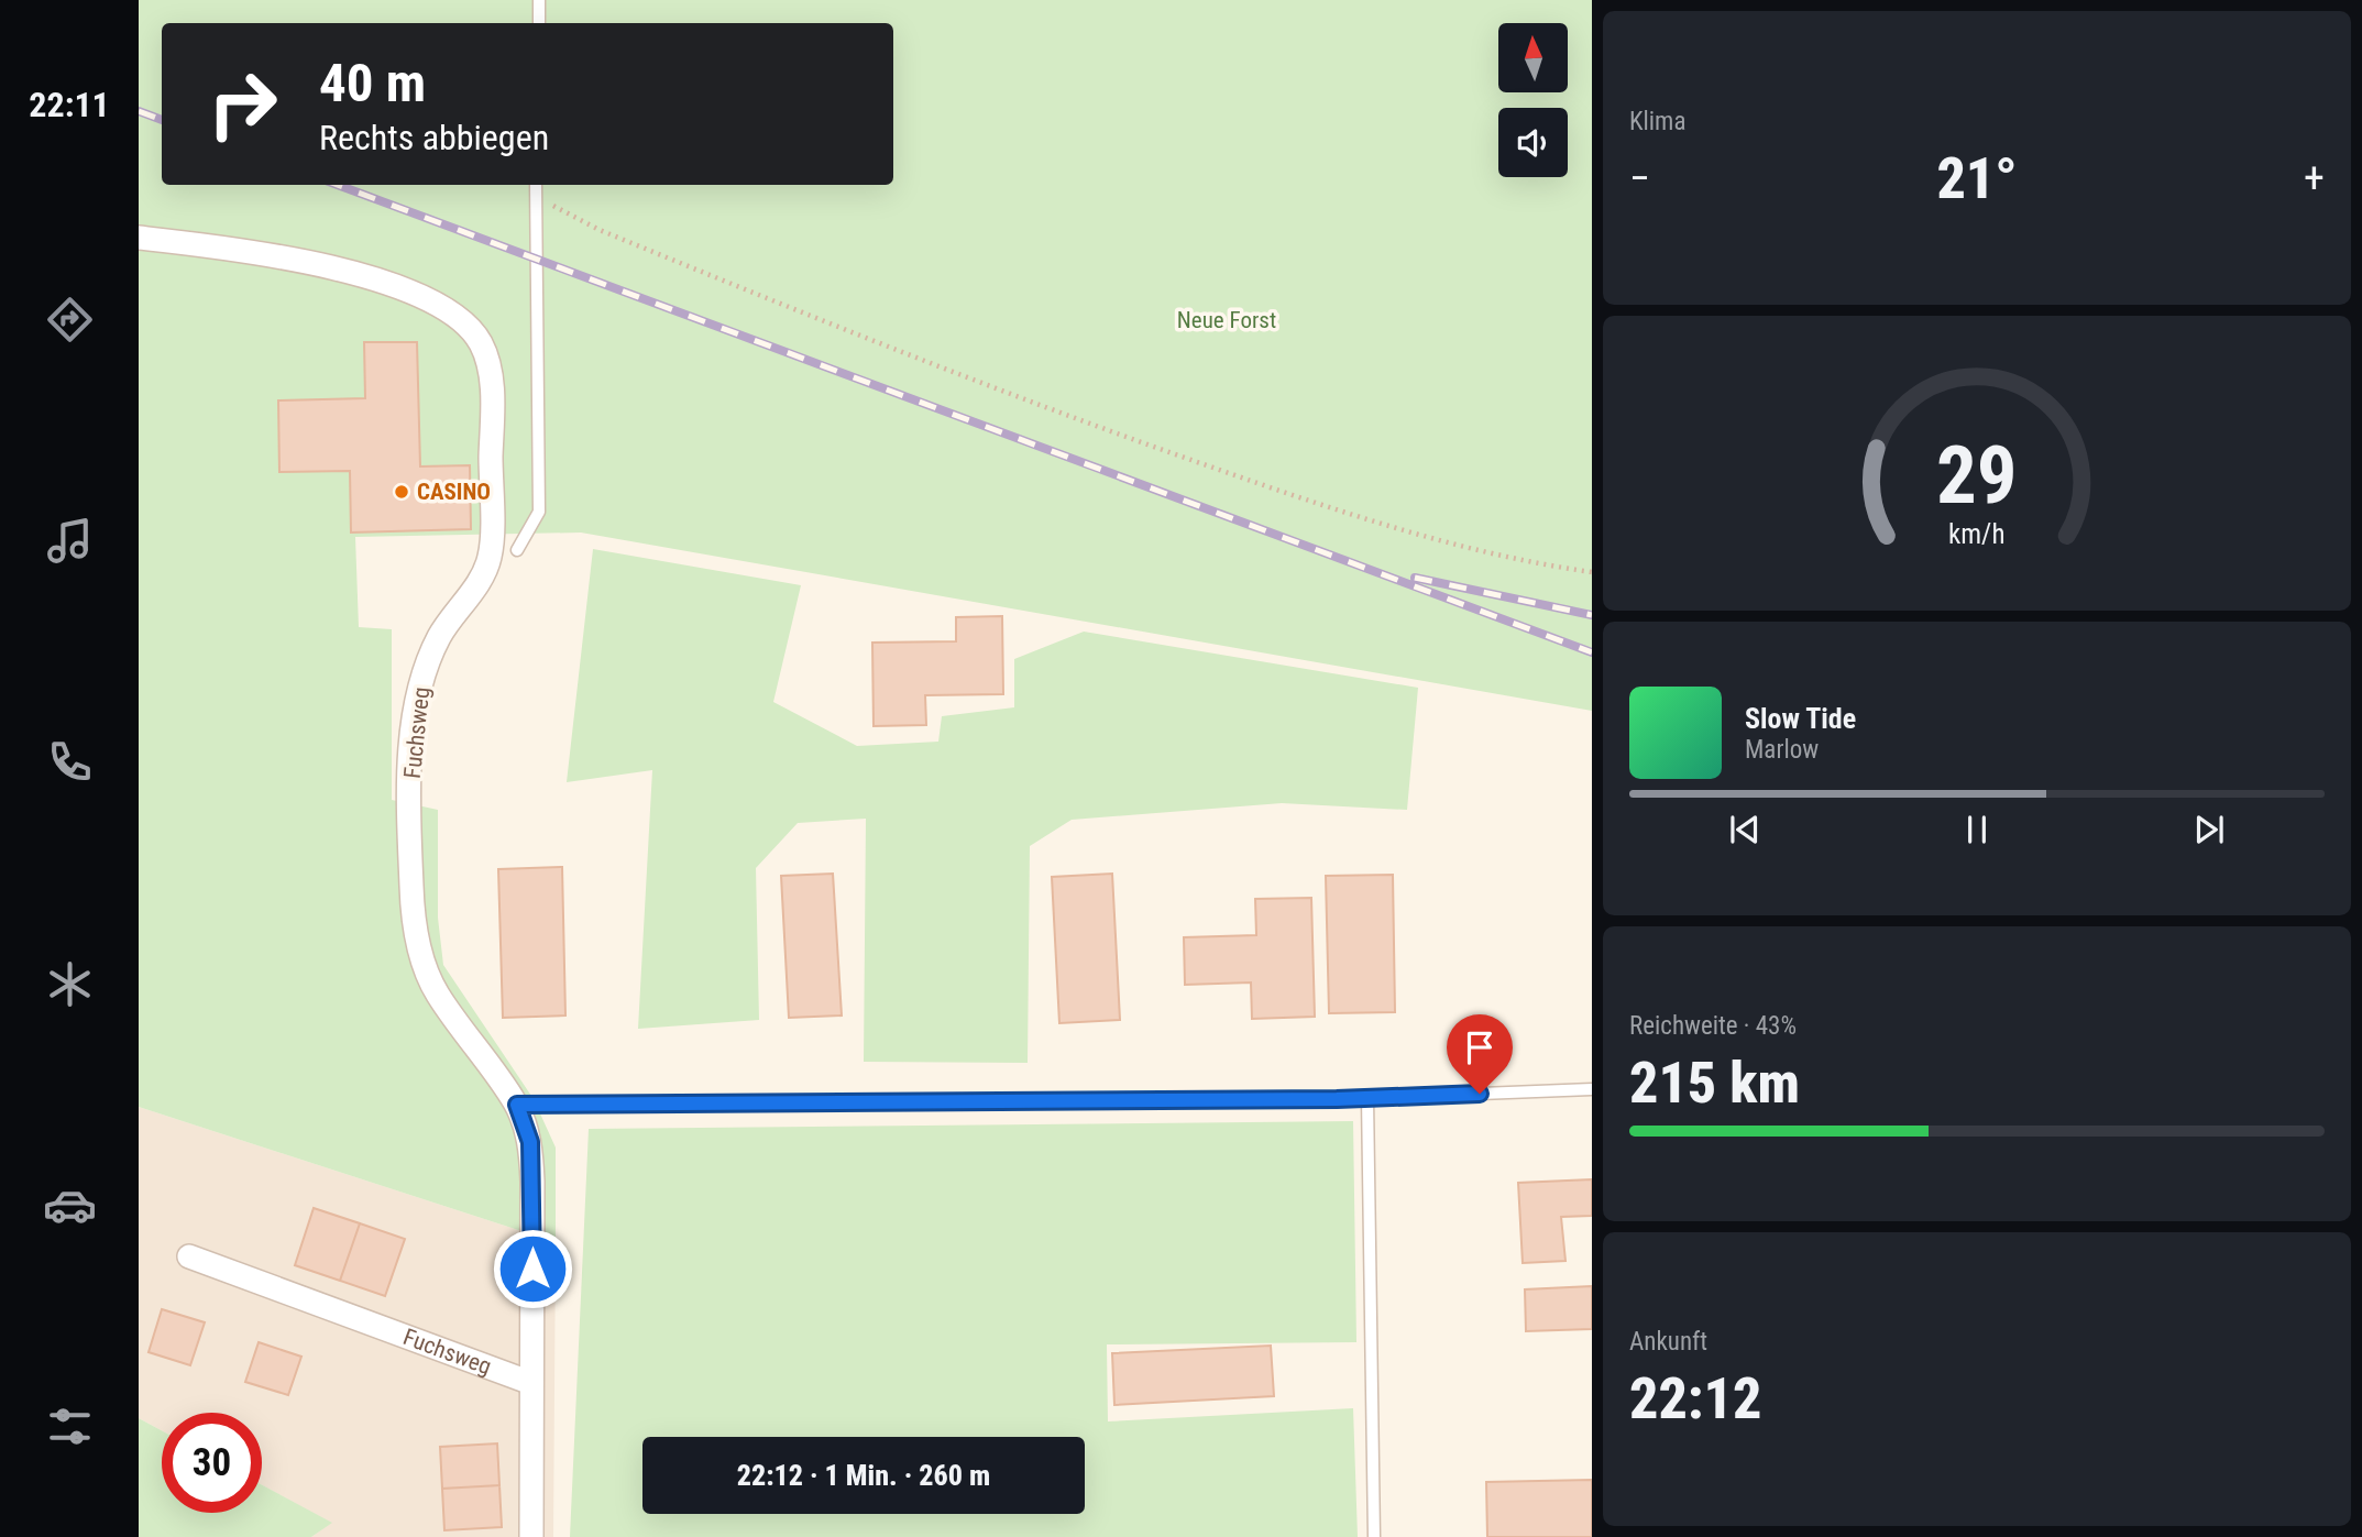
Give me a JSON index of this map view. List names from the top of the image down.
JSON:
{
  "streets": {
    "street": ["Fuchsweg"]
  },
  "parks": ["Neue Forst"],
  "places": ["CASINO"],
  "north": "top",
  "page": {
    "tabs": "22:11",
    "tile": [
      "Klima",
      ["Reichweite · 43%", "215 km"],
      ["Ankunft", "22:12"]
    ],
    "turn": ["40 m", "Rechts abbiegen"],
    "heat": ["−", "21°", "+"],
    "song": ["Slow Tide", "Marlow"],
    "limit": "30",
    "trip": "22:12 · 1 Min. · 260 m",
    "gauge": ["29", "km/h"]
  }
}
